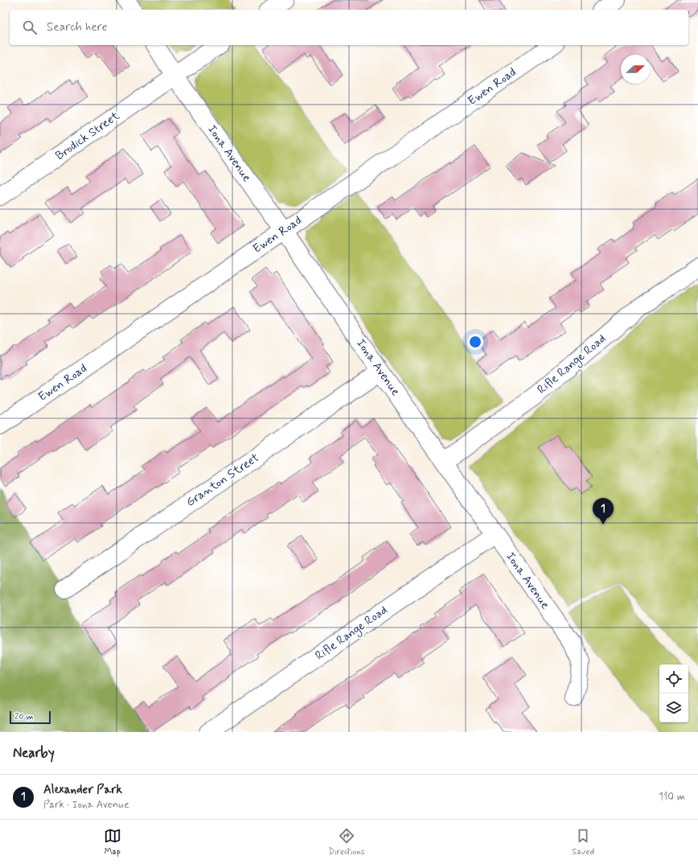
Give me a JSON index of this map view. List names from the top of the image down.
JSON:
{
  "streets": {
    "street": [
      "Ewen Road",
      "Brodick Street",
      "Iona Avenue",
      "Rifle Range Road",
      "Granton Street"
    ]
  },
  "crossings": [
    ["Ewen Road", "Iona Avenue"],
    ["Brodick Street", "Iona Avenue"],
    ["Iona Avenue", "Rifle Range Road"],
    ["Iona Avenue", "Granton Street"]
  ],
  "scale_bar": "20 m",
  "north": "right",
  "page": {
    "search": "Search here",
    "pins": "1",
    "scale": "20 m",
    "heading": "Nearby",
    "list": [
      {
        "mark": "1",
        "name": "Alexander Park",
        "note": "Park · Iona Avenue",
        "value": "110 m"
      }
    ],
    "nav": ["Map", "Directions", "Saved"]
  }
}
